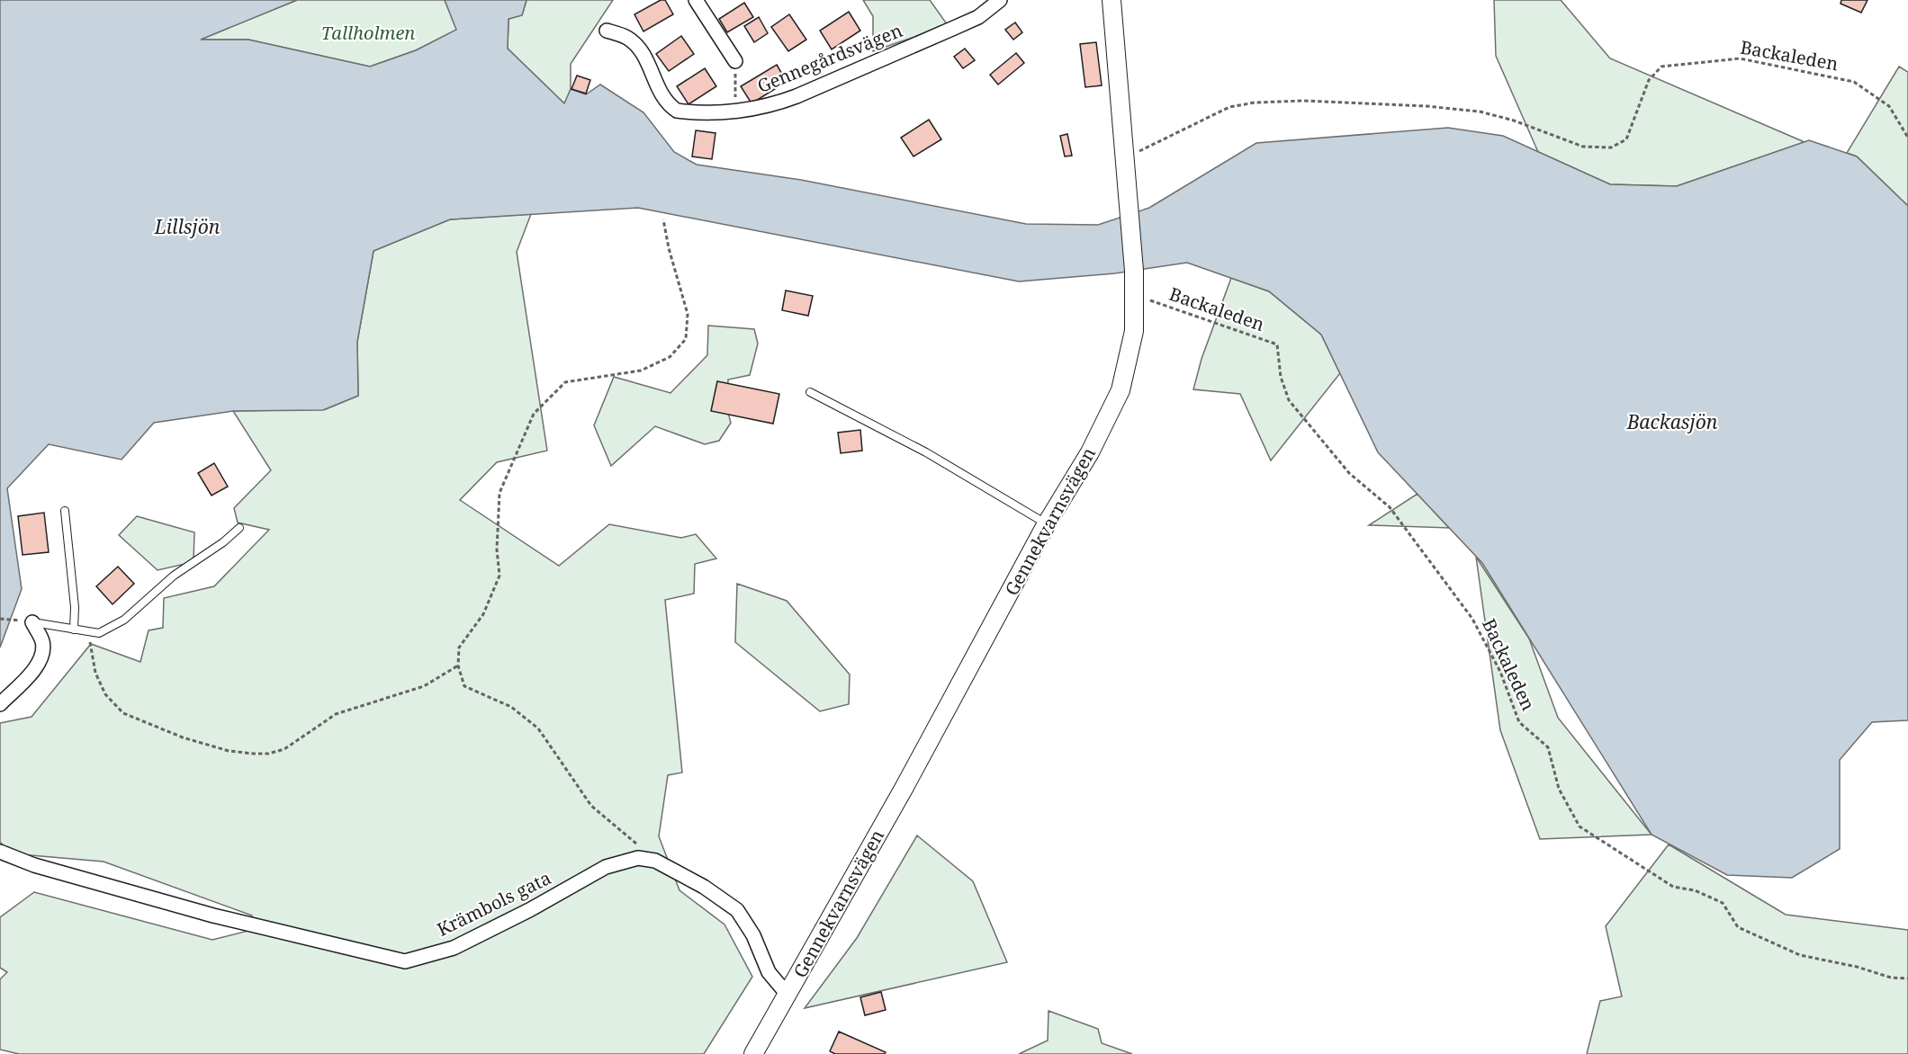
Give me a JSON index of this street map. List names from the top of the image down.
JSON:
{
  "streets": {
    "street": ["Gennegårdsvägen", "Gennekvarnsvägen", "Krämbols gata"],
    "path": ["Backaleden"]
  },
  "crossings": [
    ["Backaleden", "Gennekvarnsvägen"],
    ["Gennekvarnsvägen", "Krämbols gata"]
  ],
  "water": ["Lillsjön", "Backasjön"],
  "parks": ["Tallholmen"]
}
